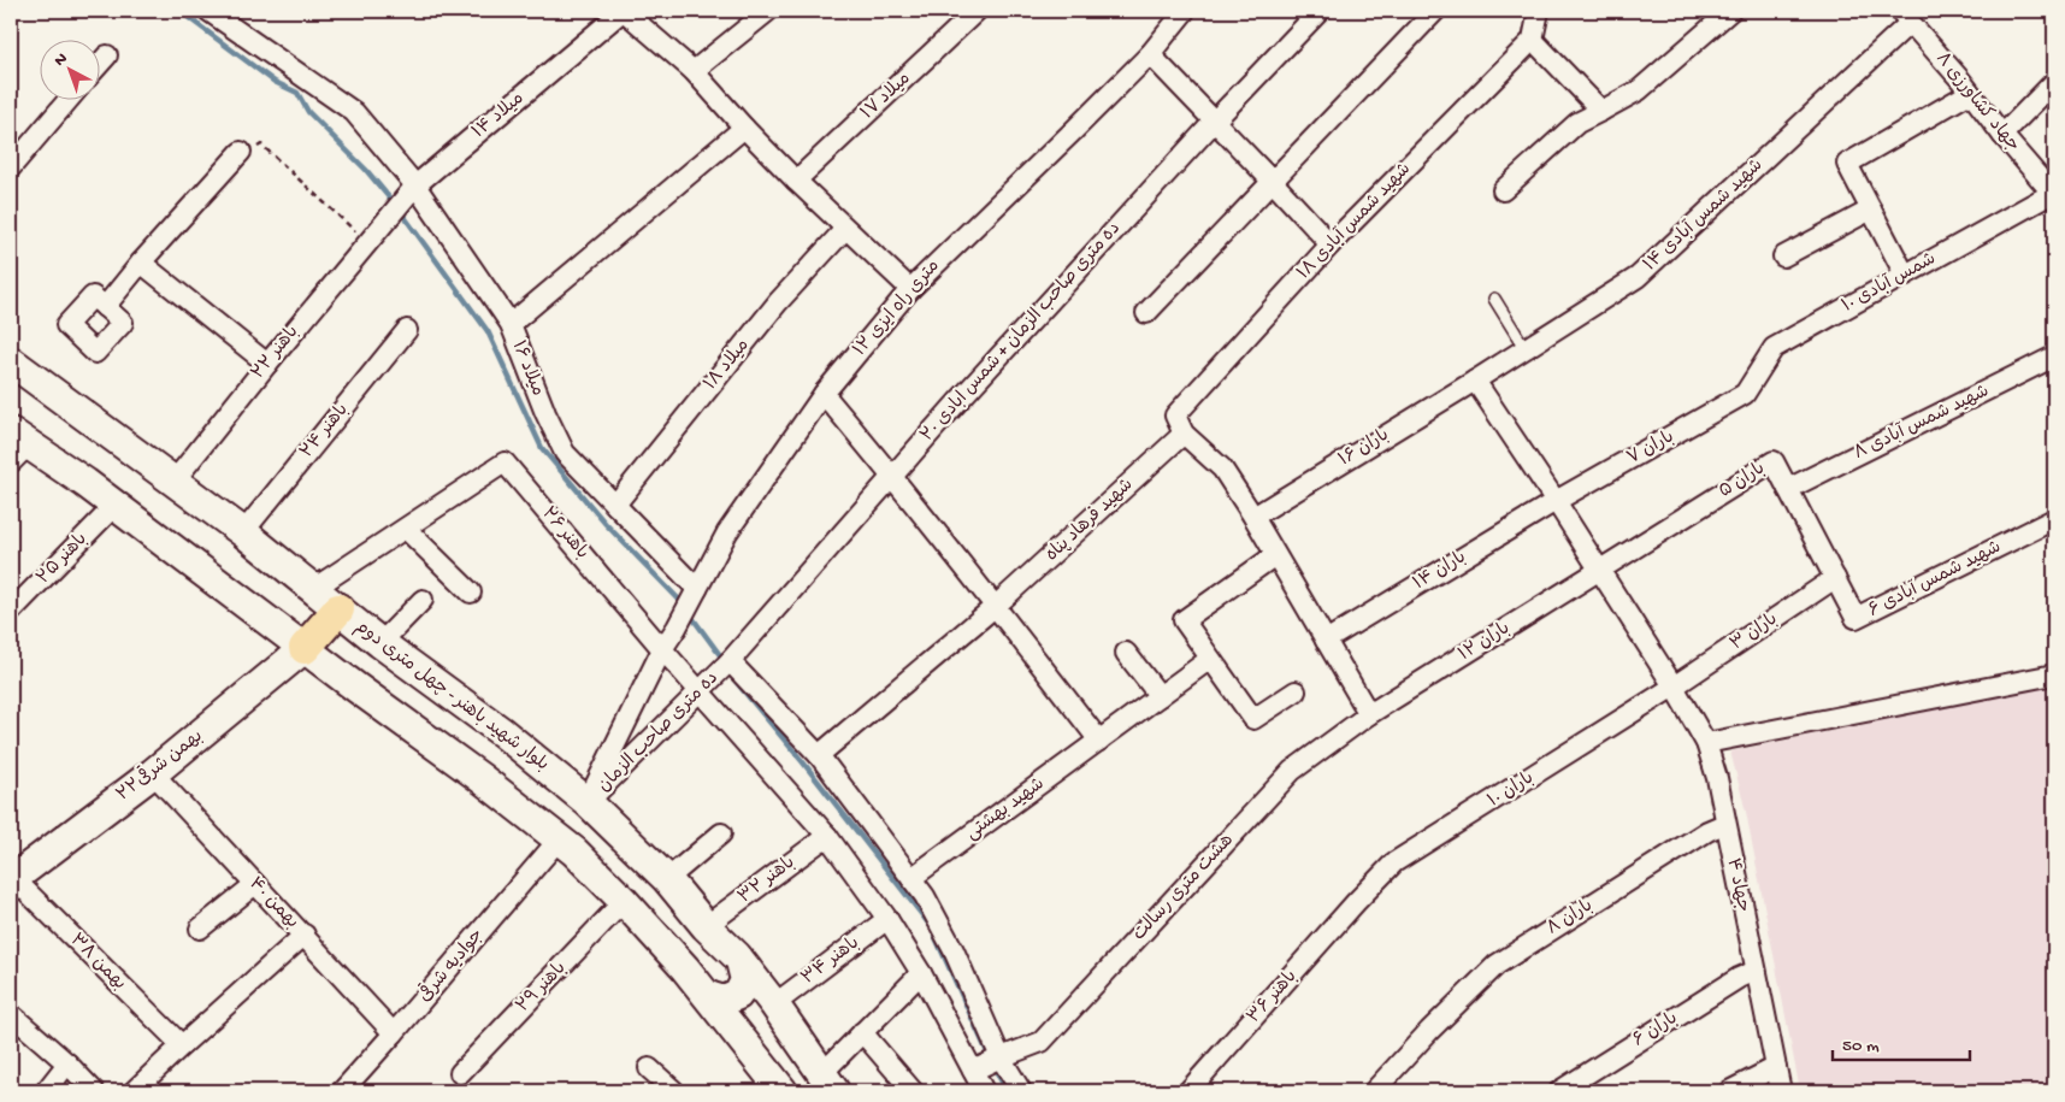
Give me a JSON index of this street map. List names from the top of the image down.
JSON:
{
  "streets": {
    "street": [
      "میلاد ۱۷",
      "جهاد کشاورزی ۸",
      "میلاد ۱۴",
      "شهید شمس آبادی ۱۴",
      "شهید شمس آبادی ۱۸",
      "شمس آبادی ۱۰",
      "۱۲ متری راه ایزی",
      "ده متری صاحب الزمان + شمس ابادی ۲۰",
      "باهنر ۲۲",
      "میلاد ۱۸",
      "میلاد ۱۶",
      "شهید شمس آبادی ۸",
      "باهنر ۲۴",
      "باران ۱۶",
      "باران ۷",
      "باران ۵",
      "شهید فرهاد پناه",
      "باهنر ۲۶",
      "باهنر ۲۵",
      "باران ۱۴",
      "شهید شمس آبادی ۶",
      "باران ۳",
      "باران ۱۲",
      "بلوار شهید باهنر - چهل متری دوم",
      "ده متری صاحب الزمان",
      "۲۲بهمن شرقی",
      "باران ۱۰",
      "شهید بهشتی",
      "باهنر ۳۲",
      "جهاد ۴",
      "هشت متری رسالت",
      "بهمن ۴۰",
      "باران ۸",
      "باهنر ۳۴",
      "بهمن ۳۸",
      "جوادیه شرقی",
      "باهنر ۲۹",
      "باهنر ۳۶",
      "باران ۶"
    ]
  },
  "crossings": [
    ["جهاد کشاورزی ۸", "شهید شمس آبادی ۱۴"],
    ["جهاد کشاورزی ۸", "شمس آبادی ۱۰"],
    ["میلاد ۱۴", "باهنر ۲۲"],
    ["شهید شمس آبادی ۱۴", "باران ۱۶"],
    ["شهید شمس آبادی ۱۴", "جهاد ۴"],
    ["شهید شمس آبادی ۱۸", "شهید فرهاد پناه"],
    ["شمس آبادی ۱۰", "باران ۷"],
    ["۱۲ متری راه ایزی", "میلاد ۱۶"],
    ["۱۲ متری راه ایزی", "باهنر ۲۶"],
    ["ده متری صاحب الزمان + شمس ابادی ۲۰", "ده متری صاحب الزمان"],
    ["باهنر ۲۲", "بلوار شهید باهنر - چهل متری دوم"],
    ["میلاد ۱۸", "میلاد ۱۶"],
    ["شهید شمس آبادی ۸", "باران ۵"],
    ["باهنر ۲۴", "بلوار شهید باهنر - چهل متری دوم"],
    ["باران ۱۶", "جهاد ۴"],
    ["باران ۷", "باران ۱۴"],
    ["باران ۷", "جهاد ۴"],
    ["باران ۵", "شهید شمس آبادی ۶"],
    ["باران ۵", "باران ۳"],
    ["باران ۵", "باران ۱۲"],
    ["باران ۵", "جهاد ۴"],
    ["باهنر ۲۶", "بلوار شهید باهنر - چهل متری دوم"],
    ["باران ۱۴", "جهاد ۴"],
    ["شهید شمس آبادی ۶", "باران ۳"],
    ["باران ۳", "باران ۱۰"],
    ["باران ۳", "جهاد ۴"],
    ["باران ۱۲", "جهاد ۴"],
    ["باران ۱۲", "هشت متری رسالت"],
    ["بلوار شهید باهنر - چهل متری دوم", "ده متری صاحب الزمان"],
    ["بلوار شهید باهنر - چهل متری دوم", "باهنر ۳۲"],
    ["بلوار شهید باهنر - چهل متری دوم", "باهنر ۳۴"],
    ["۲۲بهمن شرقی", "بهمن ۴۰"],
    ["۲۲بهمن شرقی", "بهمن ۳۸"],
    ["باران ۱۰", "جهاد ۴"],
    ["باران ۱۰", "باهنر ۳۶"],
    ["جهاد ۴", "باران ۸"],
    ["جهاد ۴", "باران ۶"],
    ["بهمن ۴۰", "جوادیه شرقی"]
  ],
  "scale_bar": "50 m",
  "north": "top left"
}
